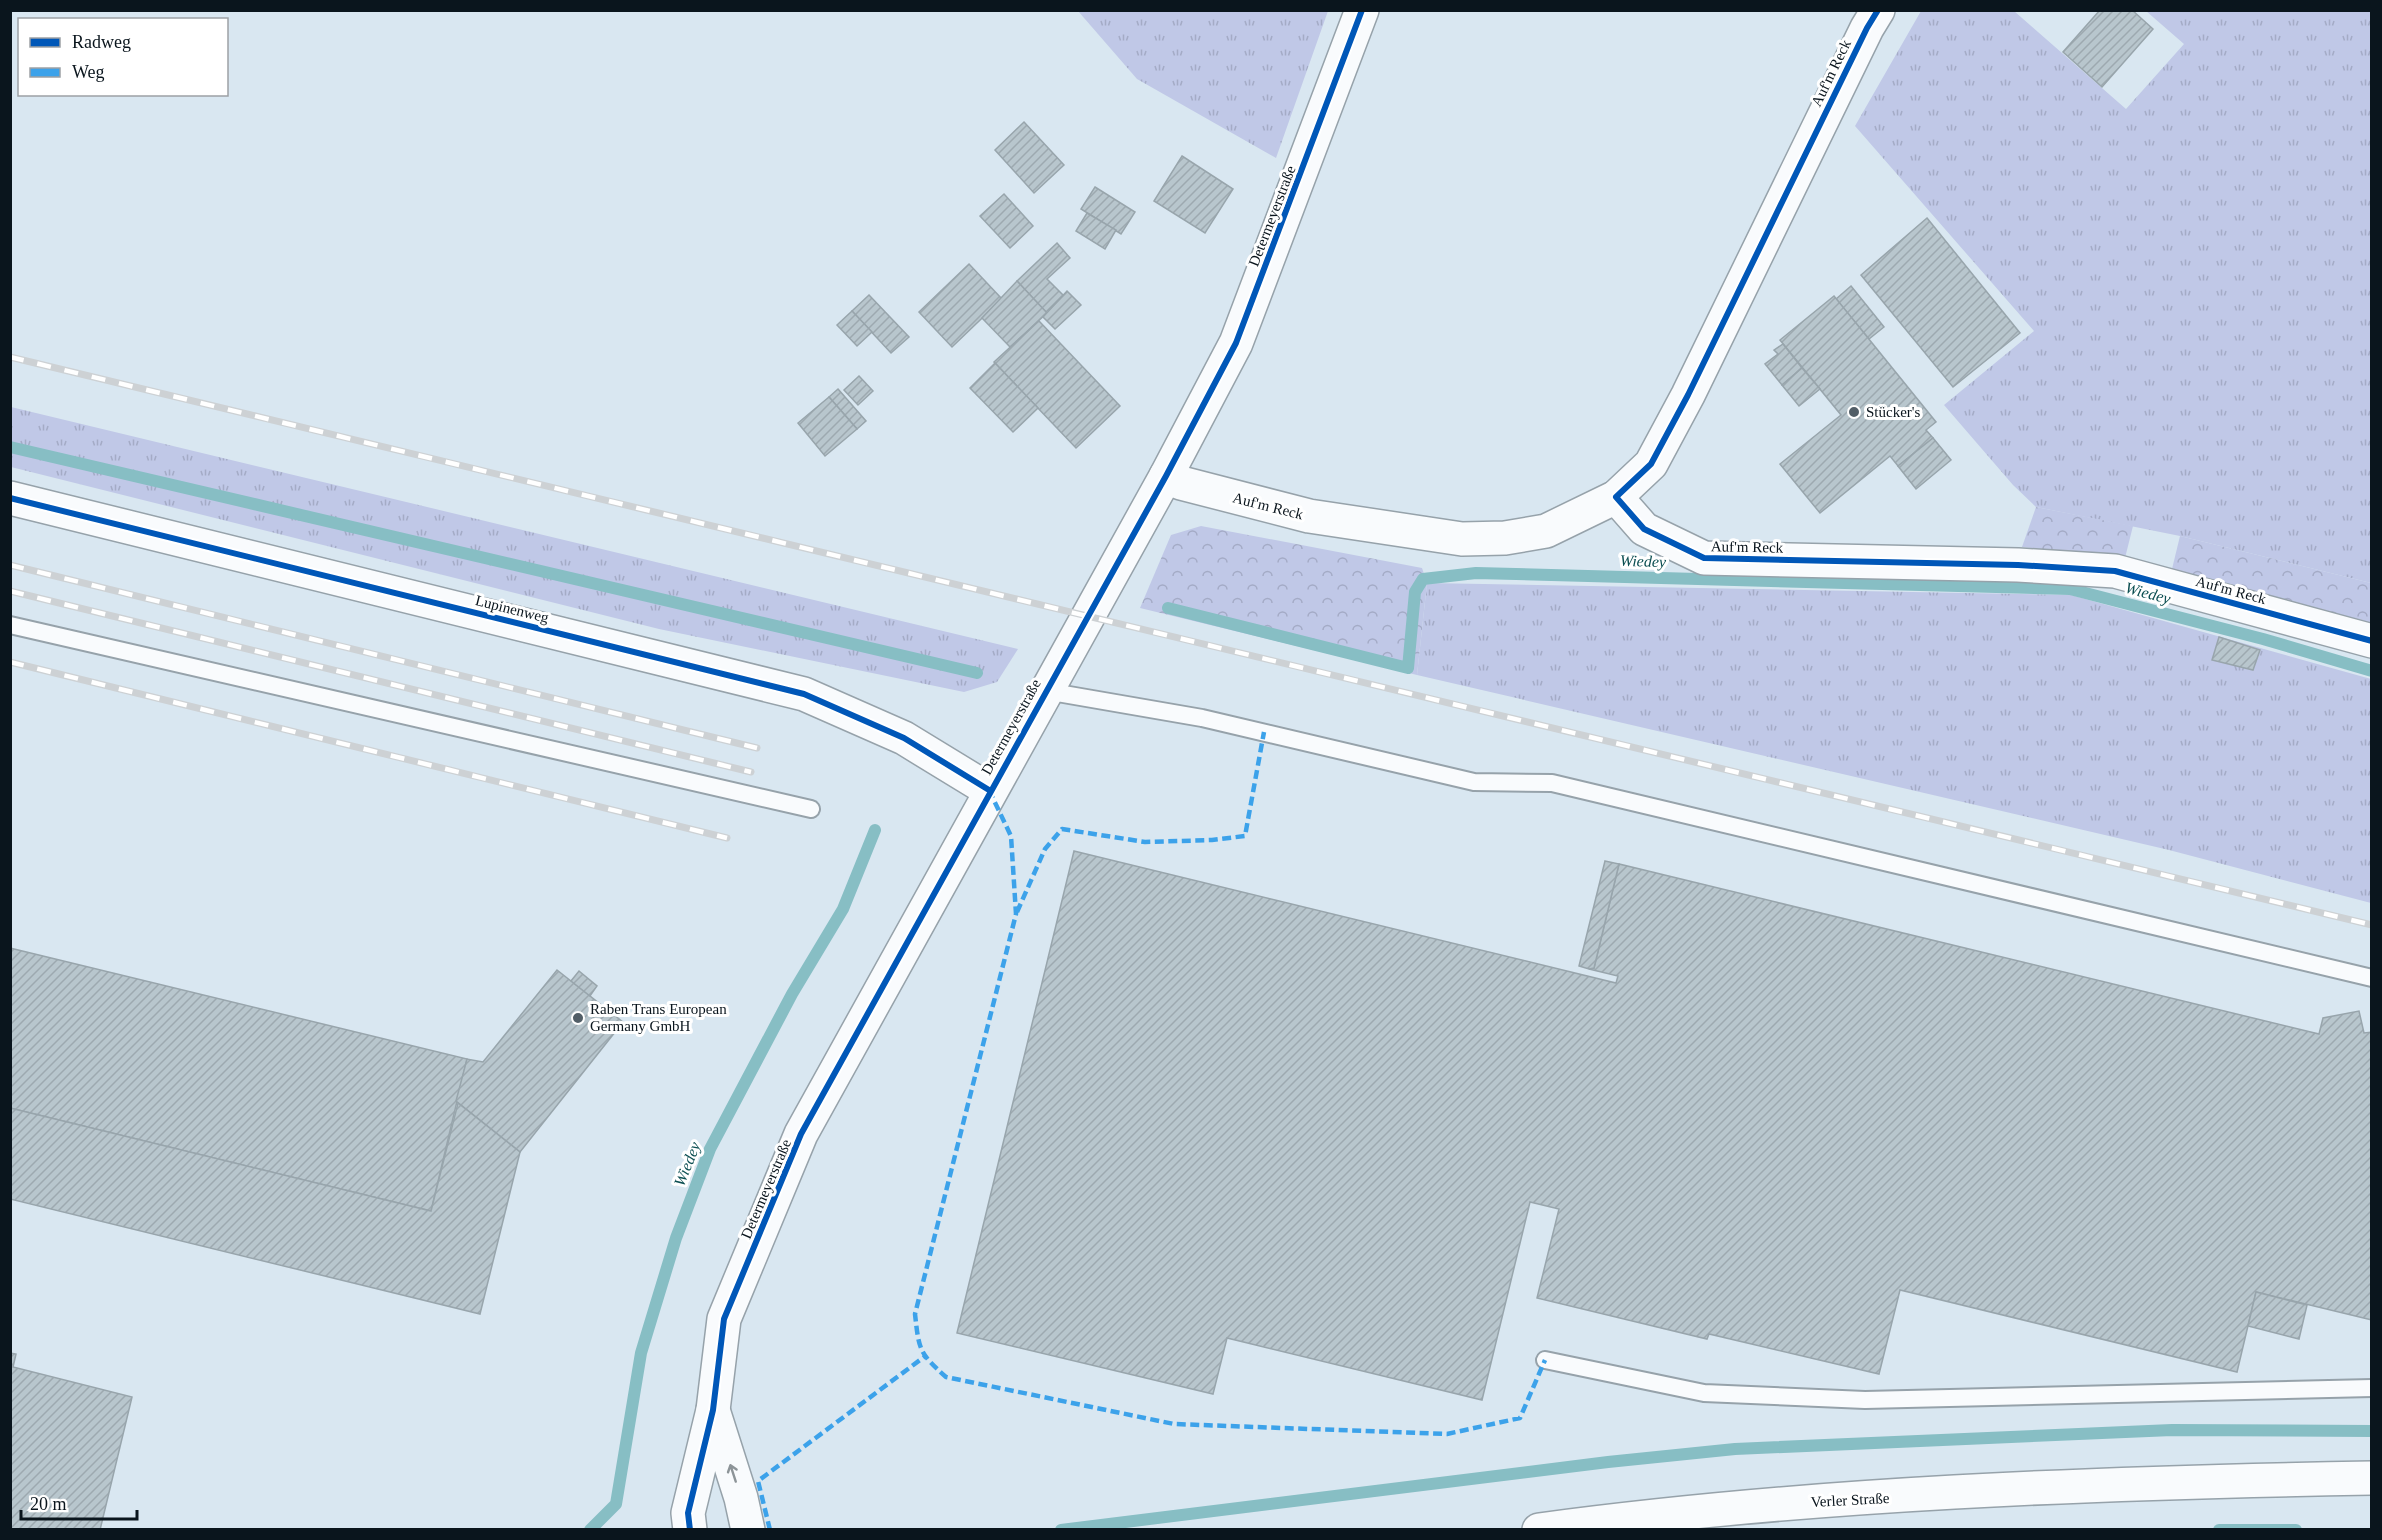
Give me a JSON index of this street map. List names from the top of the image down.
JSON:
{
  "streets": {
    "street": [
      "Auf'm Reck",
      "Determeyerstraße",
      "Lupinenweg",
      "Verler Straße"
    ]
  },
  "crossings": [
    ["Auf'm Reck", "Determeyerstraße"],
    ["Determeyerstraße", "Lupinenweg"]
  ],
  "water": ["Wiedey"],
  "places": ["Stücker's", "Raben Trans European Germany GmbH"],
  "legend": ["Radweg", "Weg"],
  "scale_bar": "20 m"
}
